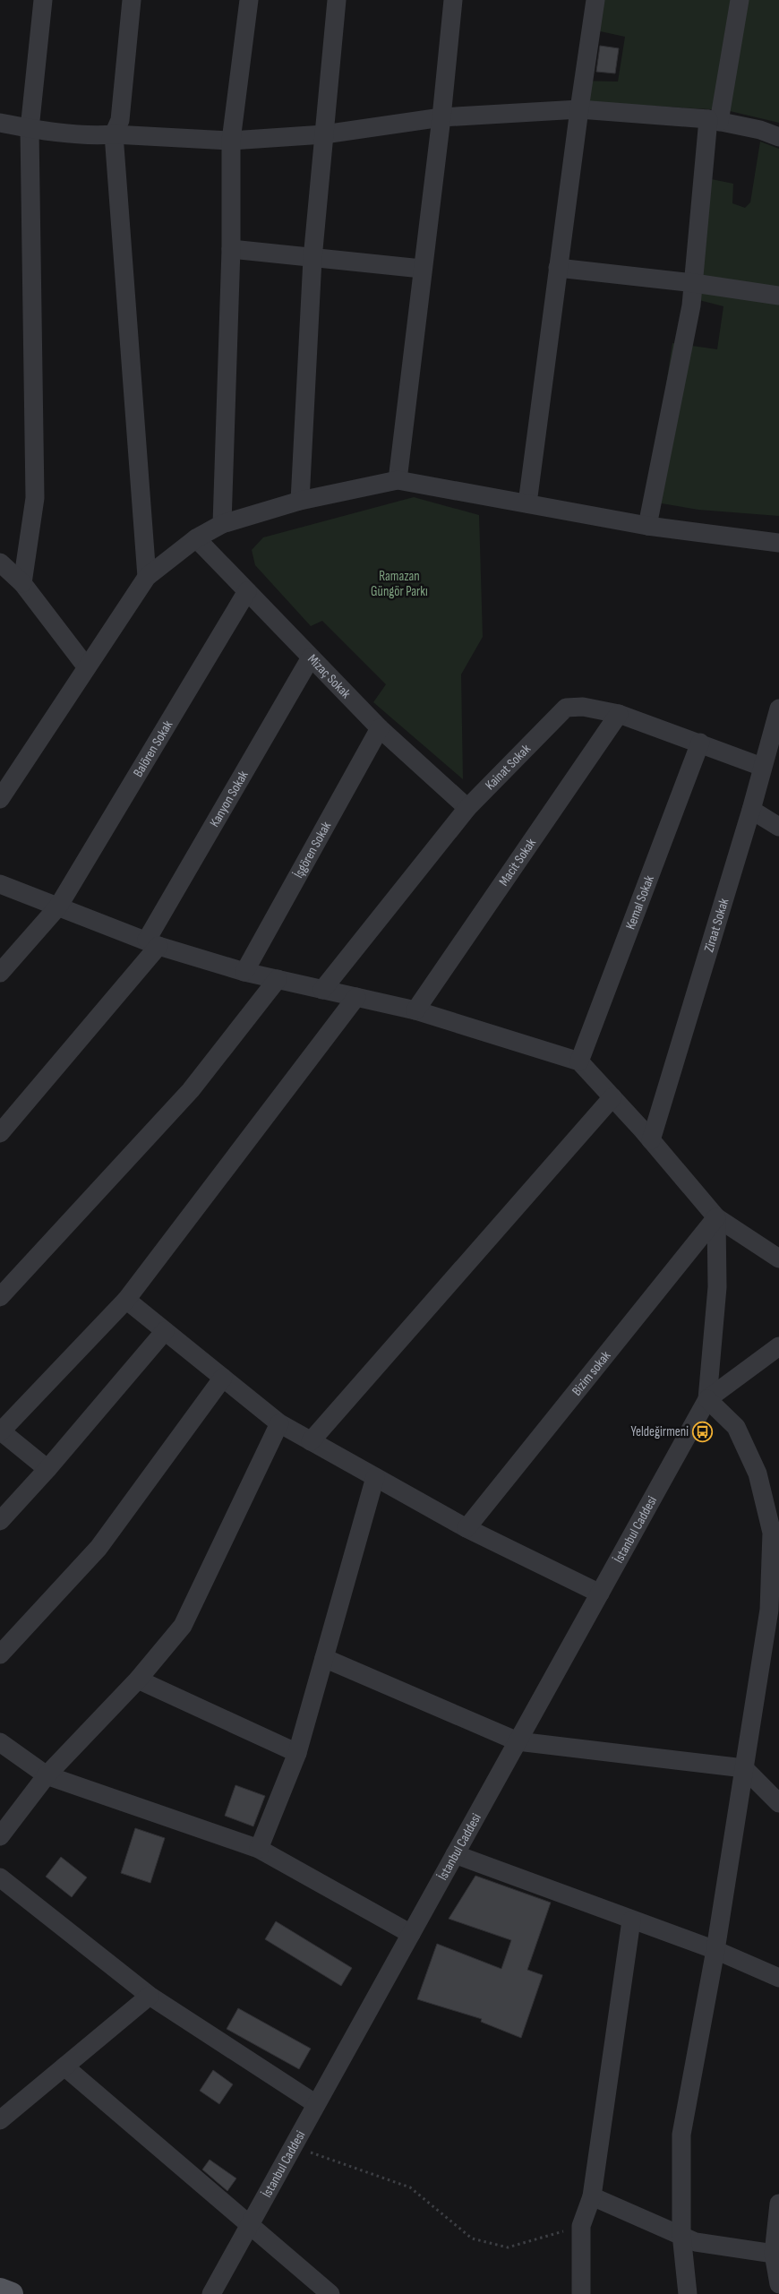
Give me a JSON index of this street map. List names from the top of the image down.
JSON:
{
  "streets": {
    "street": [
      "Mizaç Sokak",
      "Balören Sokak",
      "Kainat Sokak",
      "Kanyon Sokak",
      "İşgören Sokak",
      "Macit Sokak",
      "Kemal Sokak",
      "Ziraat Sokak",
      "Bizim sokak",
      "İstanbul Caddesi"
    ]
  },
  "crossings": [
    ["Mizaç Sokak", "Balören Sokak"],
    ["Mizaç Sokak", "Kainat Sokak"],
    ["Mizaç Sokak", "Kanyon Sokak"],
    ["Mizaç Sokak", "İşgören Sokak"],
    ["Kainat Sokak", "Macit Sokak"],
    ["Kainat Sokak", "Kemal Sokak"],
    ["Kainat Sokak", "Ziraat Sokak"]
  ],
  "parks": ["Ramazan Güngör Parkı"],
  "places": {
    "bus stop": ["Yeldeğirmeni"]
  }
}
